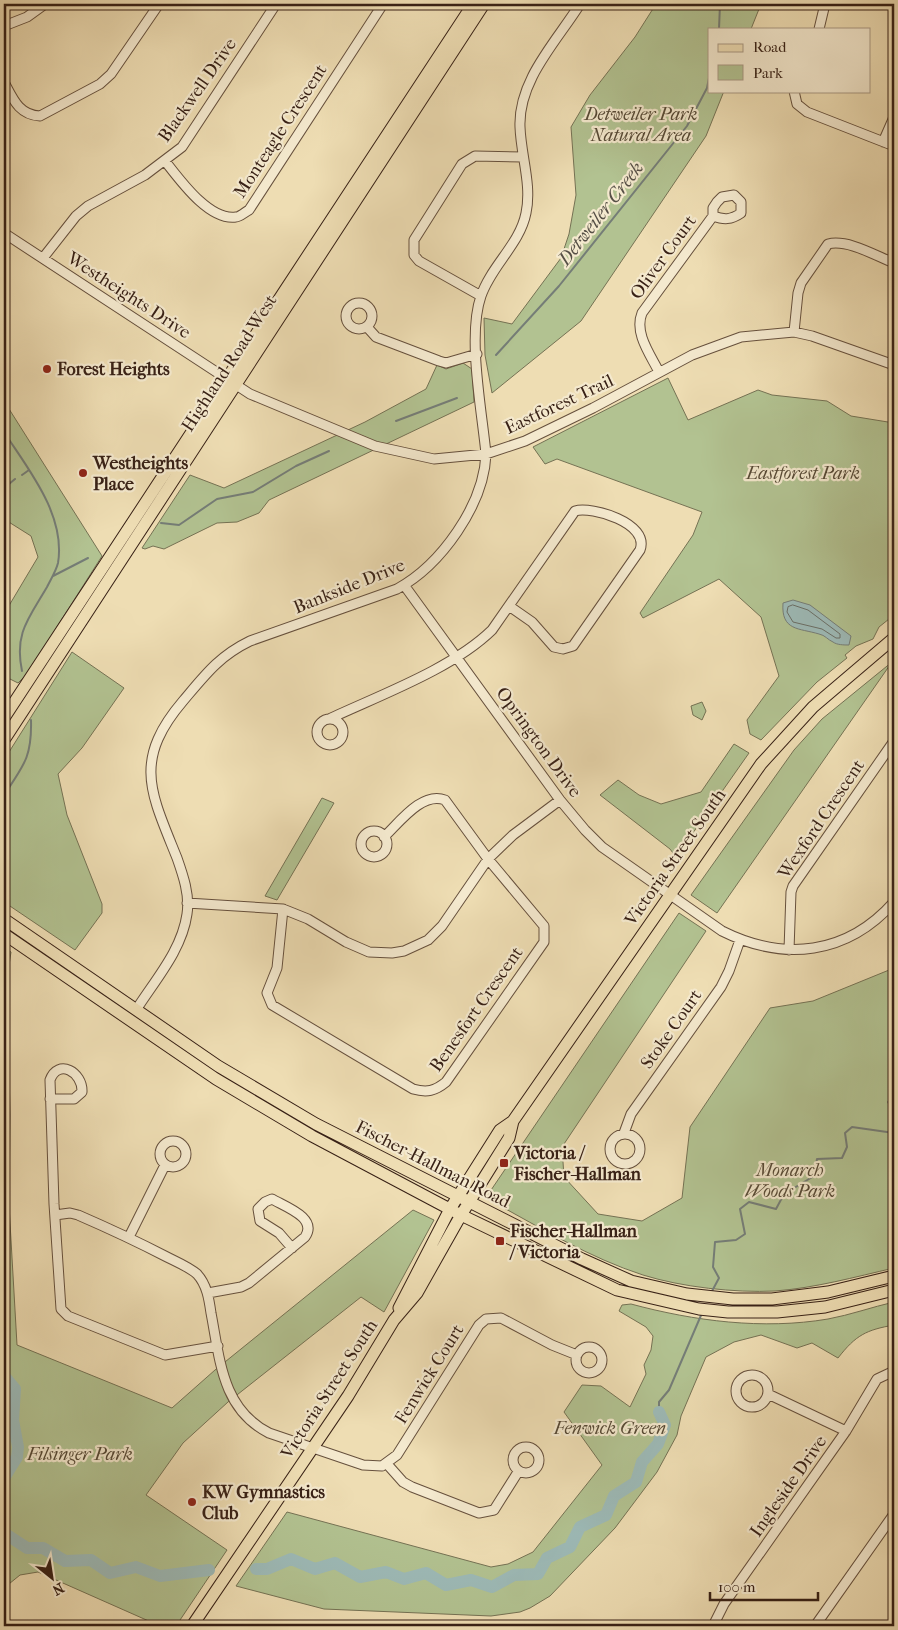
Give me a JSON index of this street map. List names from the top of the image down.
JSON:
{
  "streets": {
    "main road": ["Highland Road West", "Victoria Street South", "Fischer-Hallman Road"],
    "street": [
      "Blackwell Drive",
      "Monteagle Crescent",
      "Oliver Court",
      "Westheights Drive",
      "Eastforest Trail",
      "Bankside Drive",
      "Oprington Drive",
      "Wexford Crescent",
      "Benesfort Crescent",
      "Stoke Court",
      "Fenwick Court",
      "Ingleside Drive"
    ]
  },
  "crossings": [
    ["Blackwell Drive", "Monteagle Crescent"],
    ["Blackwell Drive", "Westheights Drive"],
    ["Oliver Court", "Eastforest Trail"],
    ["Westheights Drive", "Highland Road West"],
    ["Westheights Drive", "Eastforest Trail"],
    ["Highland Road West", "Eastforest Trail"],
    ["Eastforest Trail", "Bankside Drive"],
    ["Bankside Drive", "Oprington Drive"],
    ["Bankside Drive", "Fischer-Hallman Road"],
    ["Oprington Drive", "Wexford Crescent"],
    ["Oprington Drive", "Victoria Street South"],
    ["Oprington Drive", "Stoke Court"],
    ["Victoria Street South", "Fischer-Hallman Road"]
  ],
  "water": ["Detweiler Creek"],
  "parks": [
    "Detweiler Park Natural Area",
    "Eastforest Park",
    "Monarch Woods Park",
    "Fenwick Green",
    "Filsinger Park"
  ],
  "places": {
    "other": ["Forest Heights", "Westheights Place", "KW Gymnastics Club"],
    "transit": ["Victoria / Fischer-Hallman", "Fischer-Hallman / Victoria"]
  },
  "legend": ["Road", "Park"],
  "scale_bar": "100 m",
  "north": "bottom right"
}
